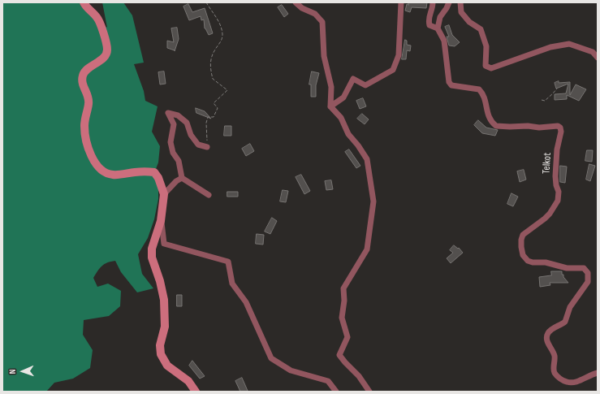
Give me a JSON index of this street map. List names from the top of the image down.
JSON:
{
  "streets": {
    "street": ["Telkot"]
  },
  "north": "left"
}
